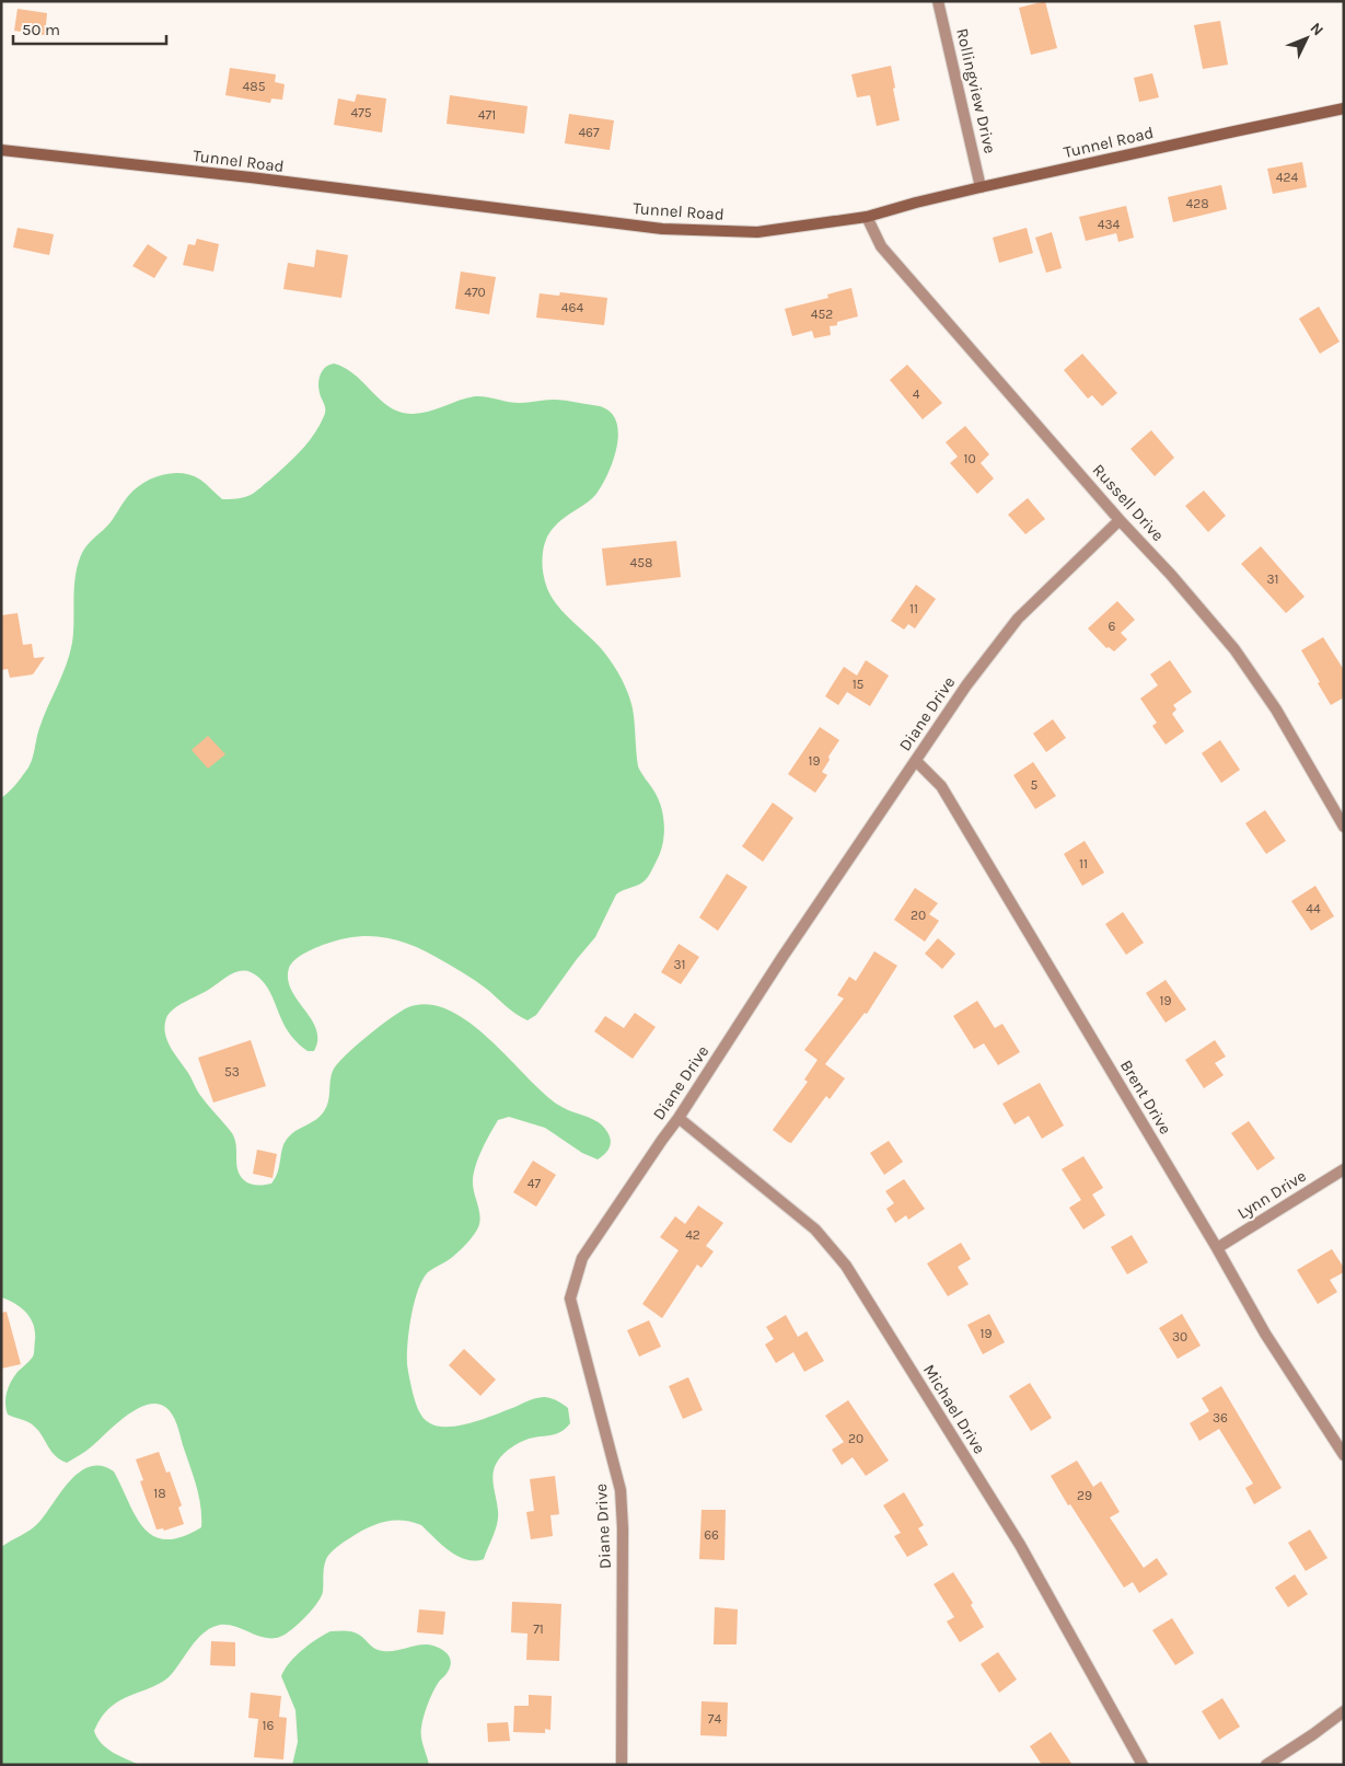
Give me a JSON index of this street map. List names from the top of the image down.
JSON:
{
  "streets": {
    "main road": ["Tunnel Road"],
    "street": [
      "Rollingview Drive",
      "Russell Drive",
      "Diane Drive",
      "Brent Drive",
      "Lynn Drive",
      "Michael Drive"
    ]
  },
  "crossings": [
    ["Rollingview Drive", "Tunnel Road"],
    ["Tunnel Road", "Russell Drive"],
    ["Russell Drive", "Diane Drive"],
    ["Diane Drive", "Brent Drive"],
    ["Diane Drive", "Michael Drive"],
    ["Brent Drive", "Lynn Drive"]
  ],
  "house_numbers": [
    "485",
    "475",
    "471",
    "467",
    "424",
    "428",
    "434",
    "470",
    "464",
    "452",
    "4",
    "10",
    "458",
    "31",
    "11",
    "6",
    "15",
    "19",
    "5",
    "11",
    "44",
    "20",
    "31",
    "19",
    "53",
    "47",
    "42",
    "19",
    "30",
    "36",
    "20",
    "18",
    "29",
    "66",
    "71",
    "74",
    "16"
  ],
  "scale_bar": "50 m",
  "north": "top right"
}
